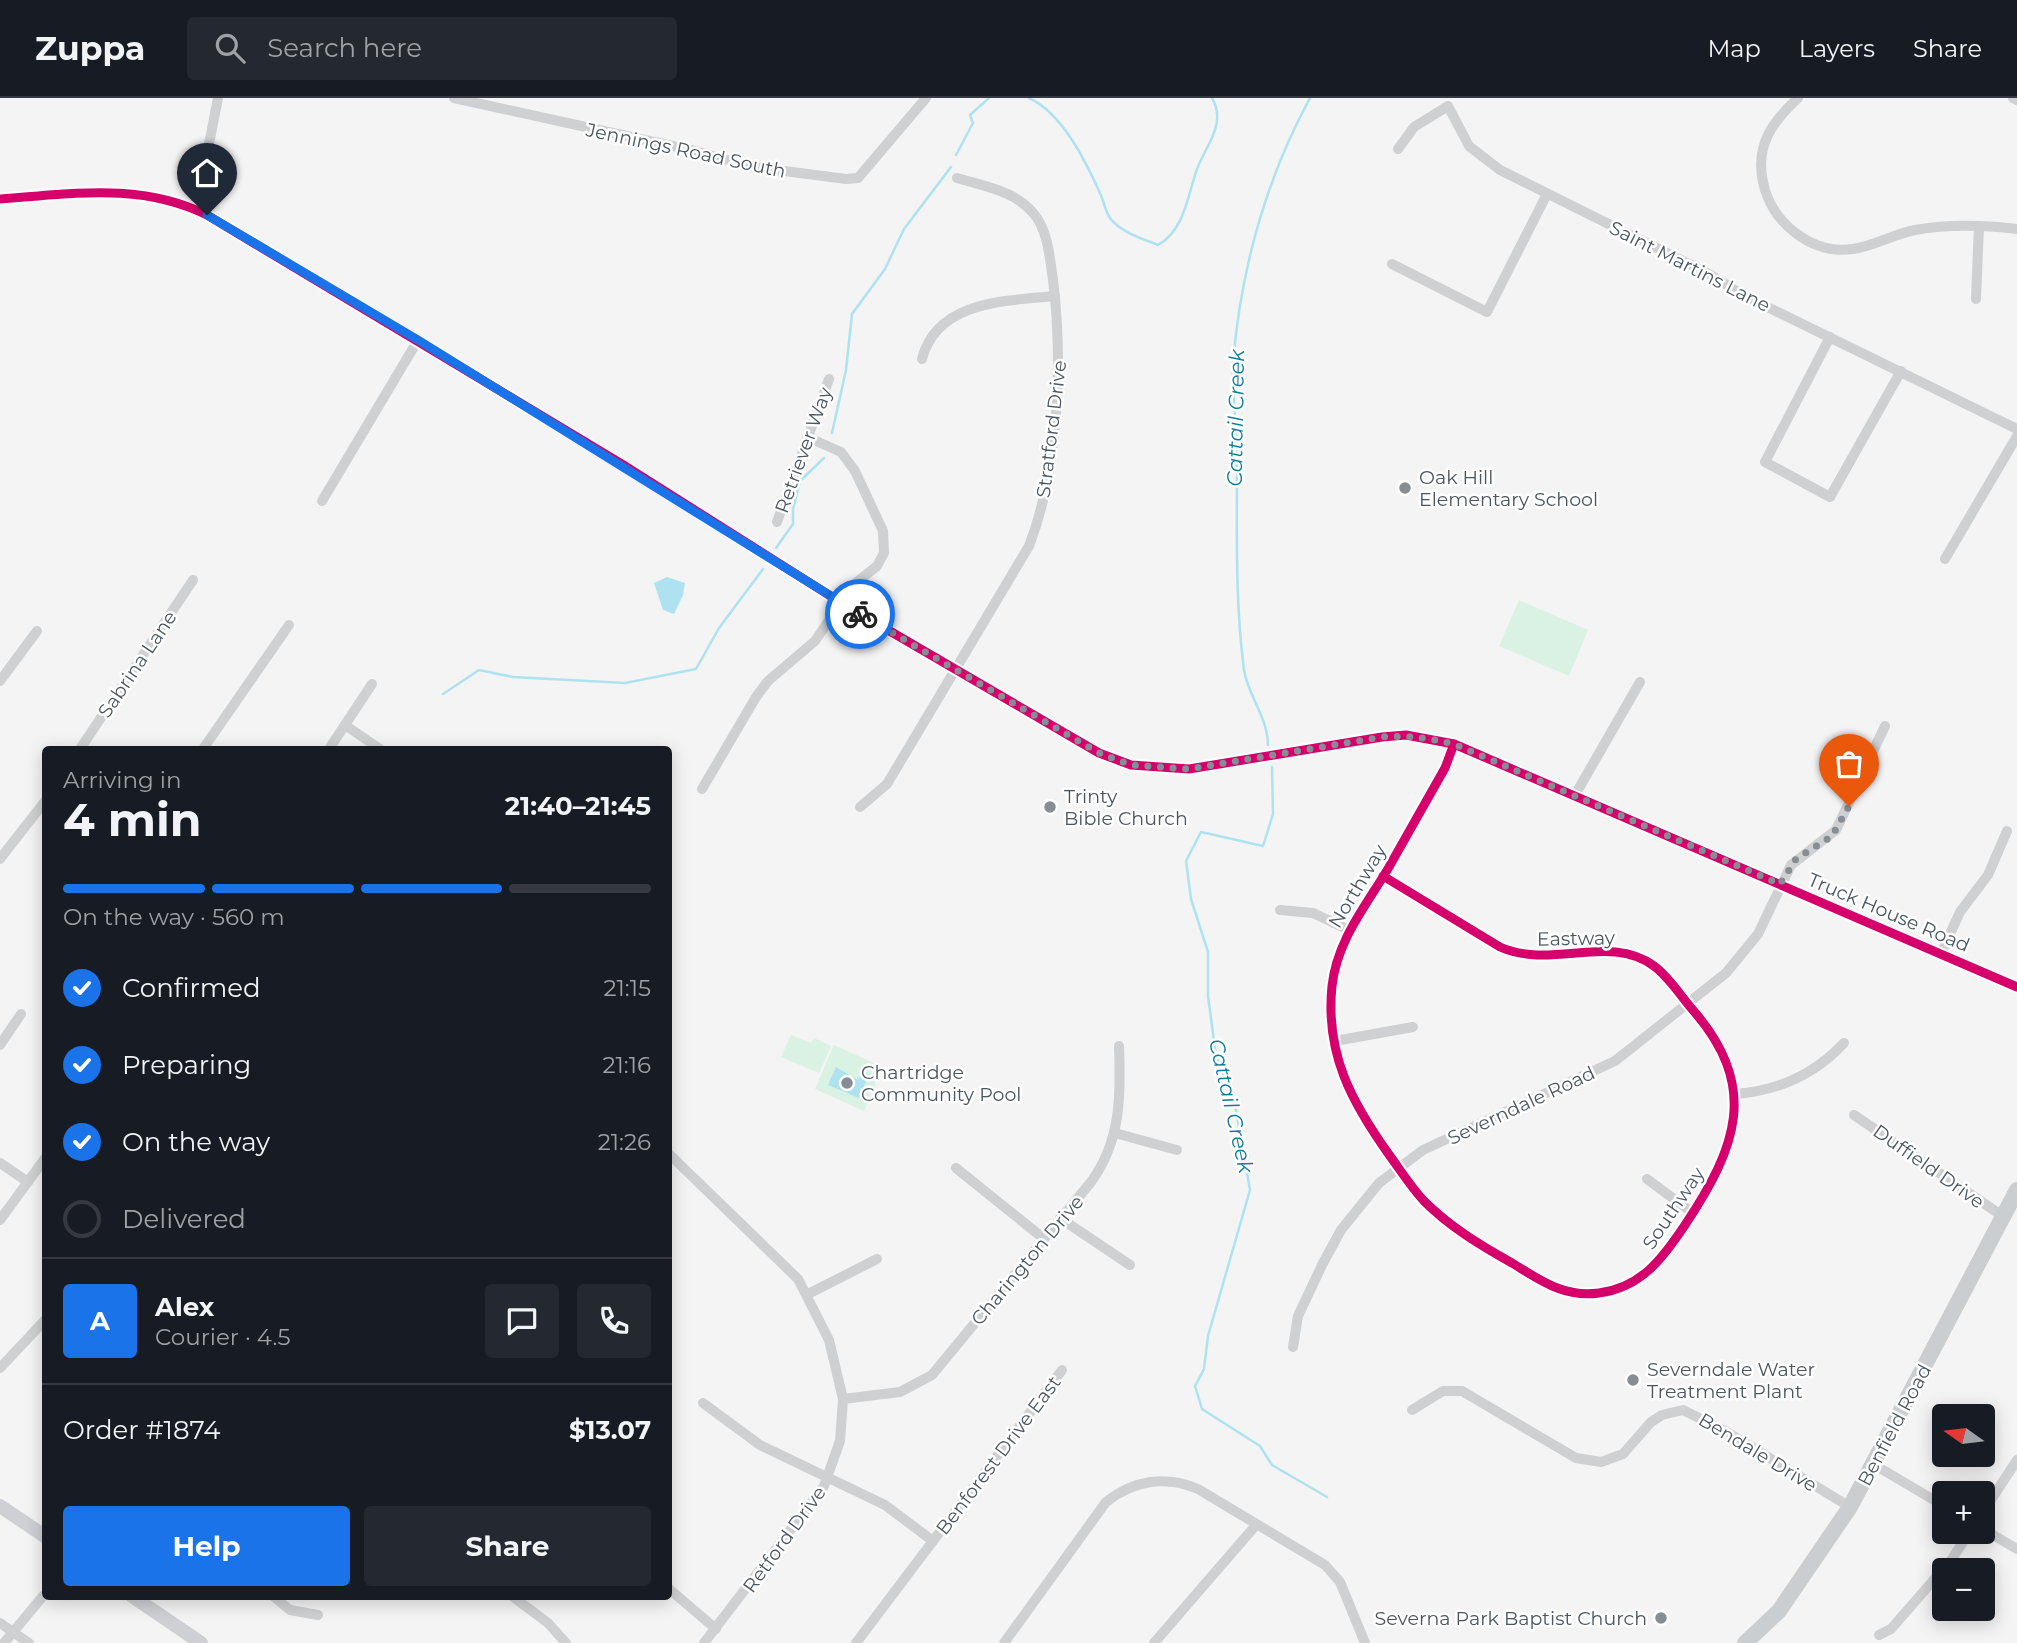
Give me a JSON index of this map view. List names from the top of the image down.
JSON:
{
  "streets": {
    "main road": ["Benfield Road"],
    "street": [
      "Jennings Road South",
      "Saint Martins Lane",
      "Stratford Drive",
      "Retriever Way",
      "Sabrina Lane",
      "Northway",
      "Truck House Road",
      "Eastway",
      "Severndale Road",
      "Duffield Drive",
      "Southway",
      "Charington Drive",
      "Bendale Drive",
      "Benforest Drive East",
      "Retford Drive"
    ]
  },
  "crossings": [
    ["Stratford Drive", "Truck House Road"],
    ["Northway", "Truck House Road"],
    ["Northway", "Eastway"],
    ["Northway", "Severndale Road"],
    ["Northway", "Southway"],
    ["Truck House Road", "Severndale Road"],
    ["Eastway", "Severndale Road"],
    ["Eastway", "Southway"],
    ["Severndale Road", "Southway"],
    ["Duffield Drive", "Benfield Road"],
    ["Charington Drive", "Retford Drive"],
    ["Benfield Road", "Bendale Drive"]
  ],
  "water": ["Cattail Creek"],
  "places": [
    "Oak Hill Elementary School",
    "Trinty Bible Church",
    "Chartridge Community Pool",
    "Severndale Water Treatment Plant",
    "Severna Park Baptist Church"
  ],
  "north": "left",
  "page": {
    "header": "Zuppa",
    "search": "Search here",
    "nav": ["Map", "Layers", "Share"],
    "heading": ["4 min", "Arriving in", "21:40–21:45"],
    "panel": [
      "Alex",
      "Courier · 4.5",
      "Order #1874",
      "$13.07"
    ],
    "bar": "On the way · 560 m",
    "list": [
      ["Confirmed", "21:15"],
      ["Preparing", "21:16"],
      ["On the way", "21:26"],
      "Delivered"
    ],
    "round": "A",
    "map_buttons": ["+", "−"],
    "buttons": ["Help", "Share"]
  }
}
